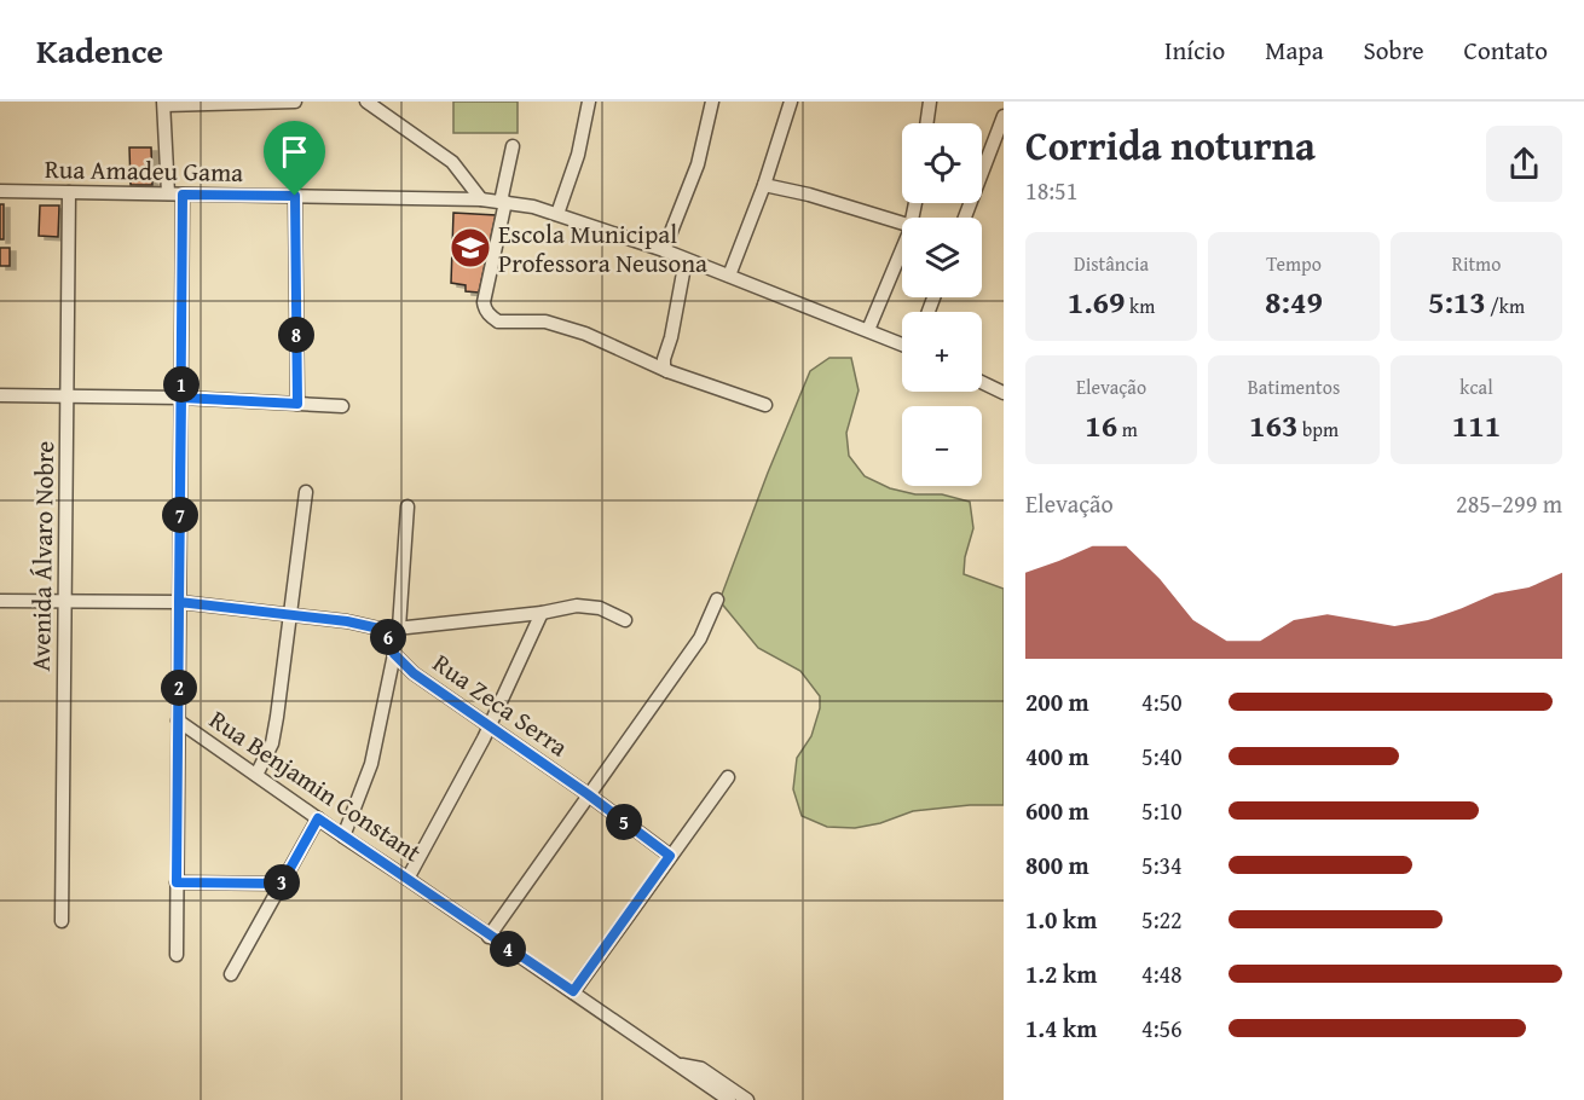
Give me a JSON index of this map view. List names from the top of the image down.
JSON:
{
  "streets": {
    "street": [
      "Rua Amadeu Gama",
      "Avenida Álvaro Nobre",
      "Rua Zeca Serra",
      "Rua Benjamin Constant"
    ]
  },
  "crossings": [
    ["Rua Amadeu Gama", "Avenida Álvaro Nobre"]
  ],
  "places": {
    "school or university": ["Escola Municipal Professora Neusona"]
  },
  "page": {
    "header": "Kadence",
    "nav": [
      "Início",
      "Mapa",
      "Sobre",
      "Contato"
    ],
    "heading": ["Corrida noturna", "18:51"],
    "map_buttons": ["+", "−"],
    "stats": [
      ["Distância", "1.69 km"],
      ["Tempo", "8:49"],
      ["Ritmo", "5:13 /km"],
      ["Elevação", "16 m"],
      ["Batimentos", "163 bpm"],
      ["kcal", "111"]
    ],
    "pins": [
      "8",
      "1",
      "7",
      "6",
      "2",
      "5",
      "3",
      "4"
    ],
    "chart": ["Elevação", "285–299 m"],
    "list": [
      {
        "name": "200 m",
        "note": "4:50"
      },
      {
        "name": "400 m",
        "note": "5:40"
      },
      {
        "name": "600 m",
        "note": "5:10"
      },
      {
        "name": "800 m",
        "note": "5:34"
      },
      {
        "name": "1.0 km",
        "note": "5:22"
      },
      {
        "name": "1.2 km",
        "note": "4:48"
      },
      {
        "name": "1.4 km",
        "note": "4:56"
      }
    ]
  }
}
